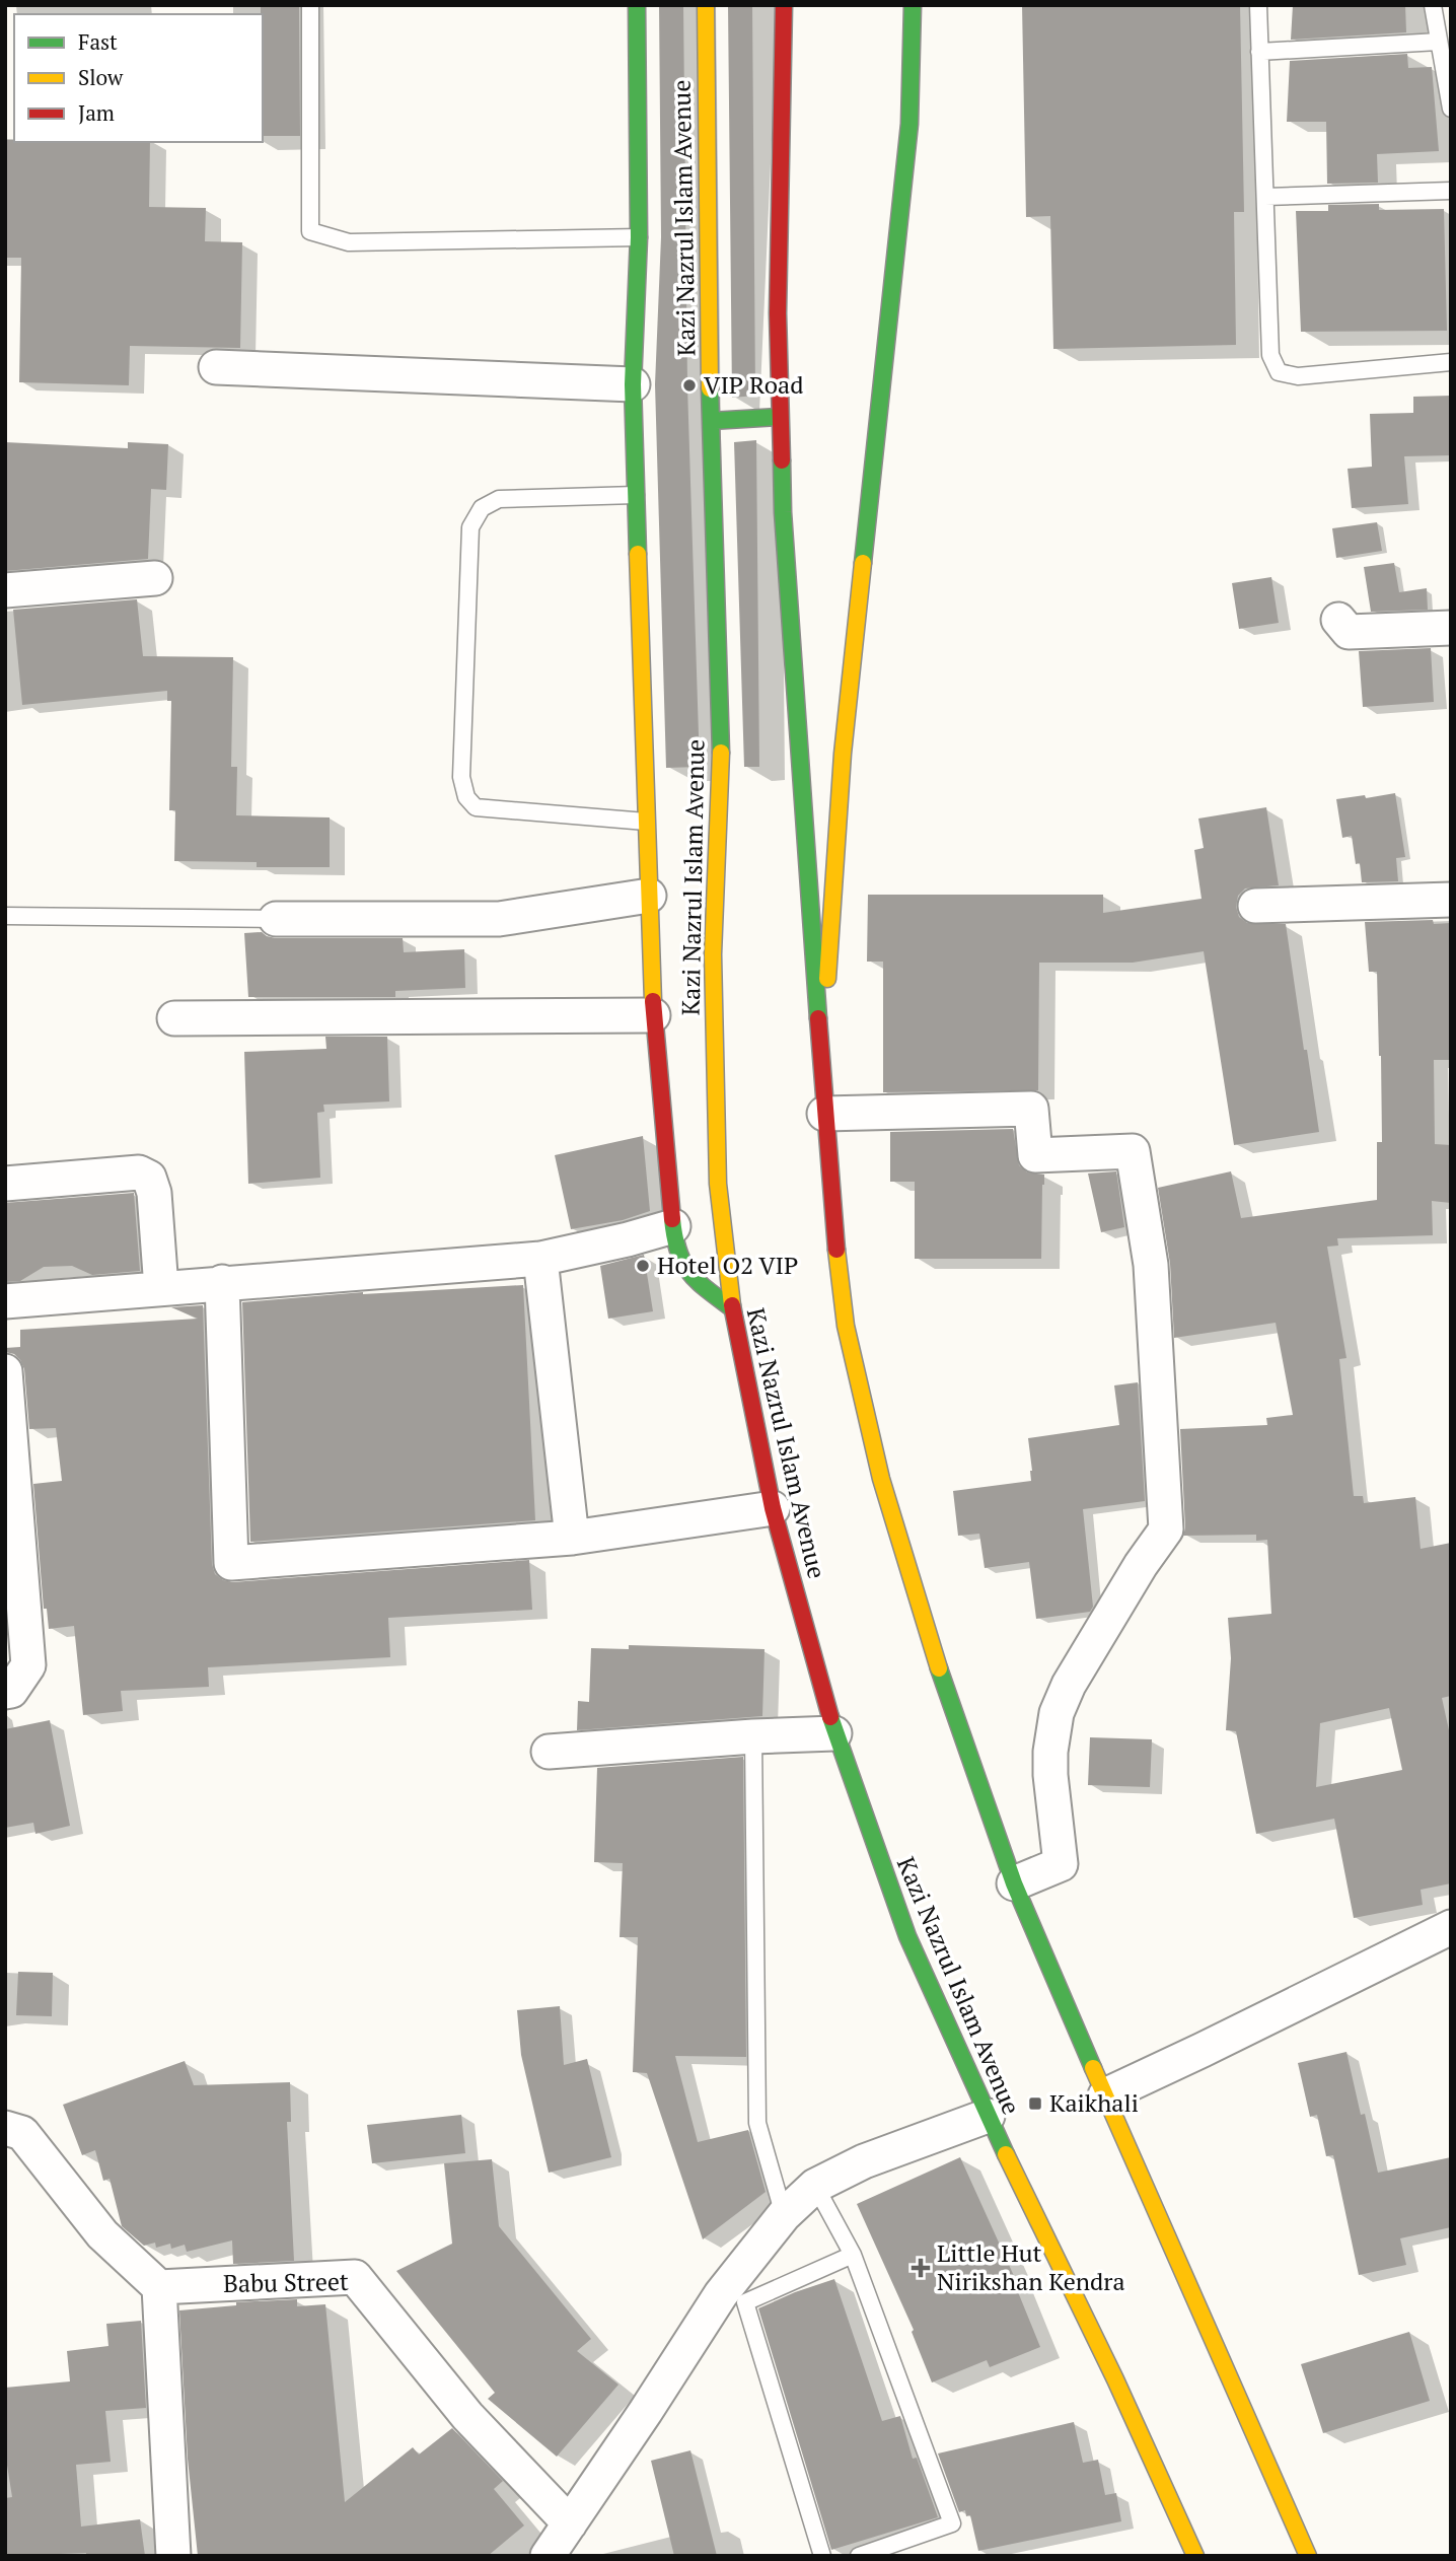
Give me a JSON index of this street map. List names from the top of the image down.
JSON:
{
  "streets": {
    "main road": ["Kazi Nazrul Islam Avenue"],
    "street": ["Babu Street"]
  },
  "places": {
    "other": ["VIP Road", "Hotel O2 VIP"],
    "transit": ["Kaikhali"],
    "health": ["Little Hut Nirikshan Kendra"]
  },
  "legend": ["Fast", "Slow", "Jam"]
}
